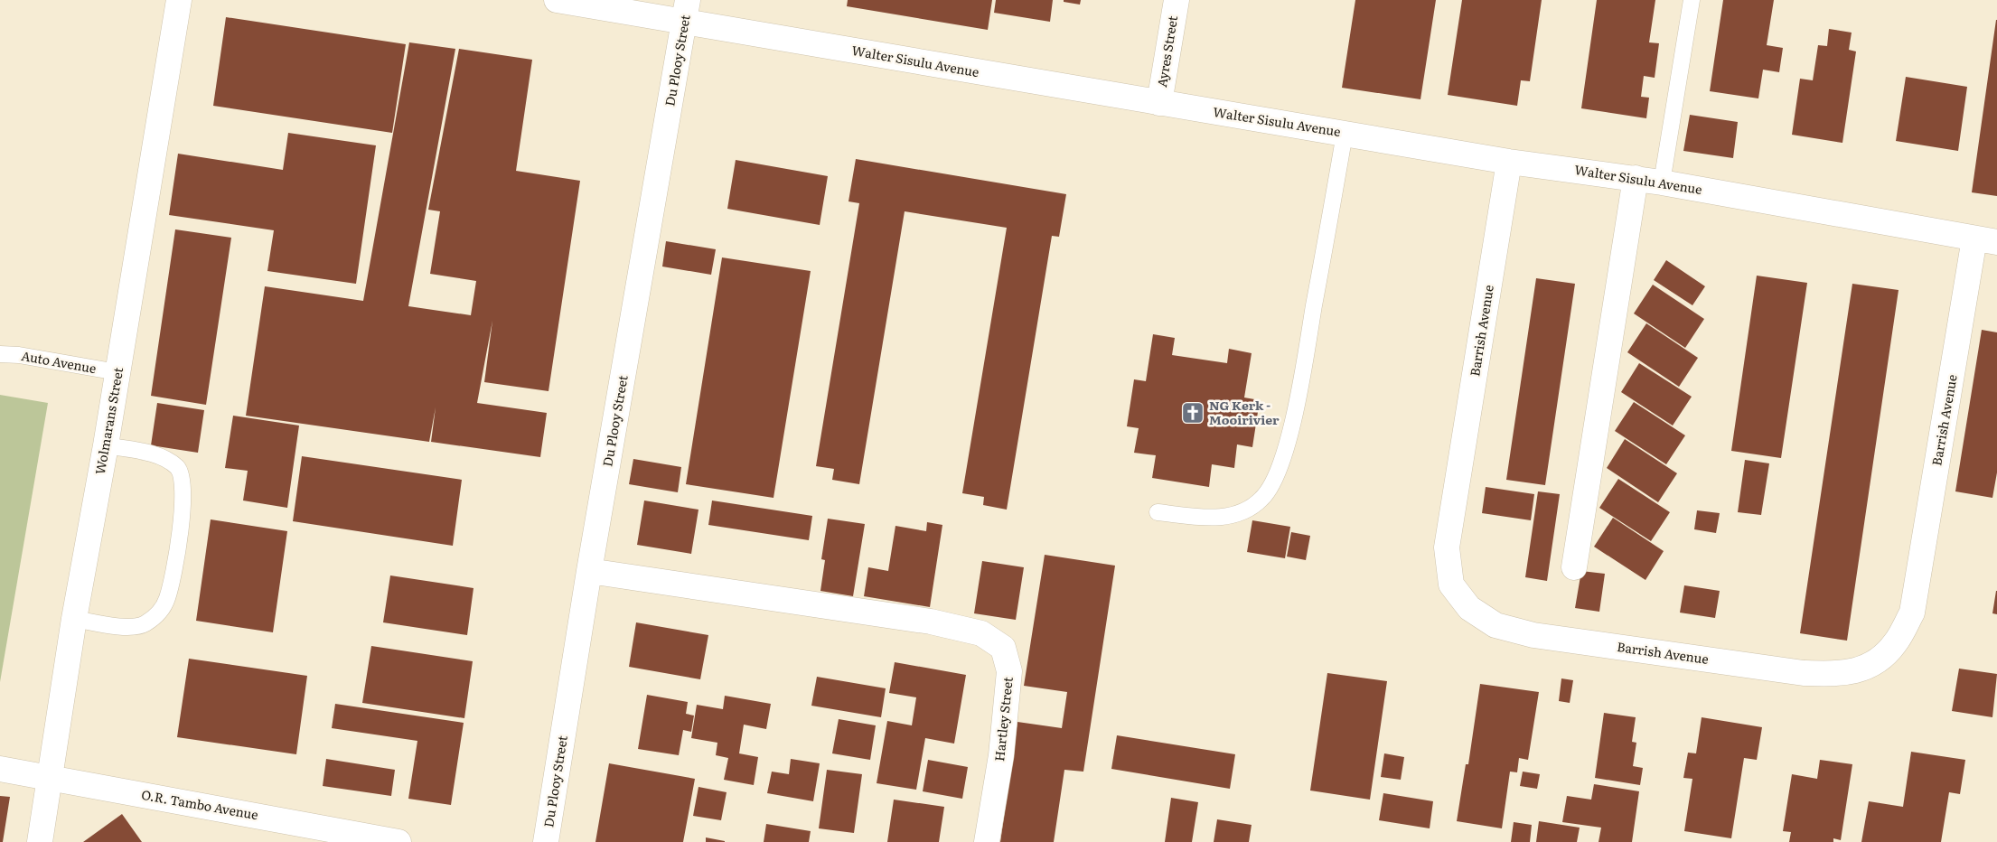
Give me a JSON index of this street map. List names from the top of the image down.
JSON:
{
  "streets": {
    "street": [
      "Ayres Street",
      "Du Plooy Street",
      "Walter Sisulu Avenue",
      "Barrish Avenue",
      "Wolmarans Street",
      "Hartley Street",
      "O.R. Tambo Avenue"
    ],
    "lane": ["Auto Avenue"]
  },
  "crossings": [
    ["Ayres Street", "Walter Sisulu Avenue"],
    ["Du Plooy Street", "Walter Sisulu Avenue"],
    ["Du Plooy Street", "Hartley Street"],
    ["Walter Sisulu Avenue", "Barrish Avenue"],
    ["Auto Avenue", "Wolmarans Street"],
    ["Wolmarans Street", "O.R. Tambo Avenue"]
  ],
  "places": {
    "church": ["NG Kerk - Mooirivier"]
  }
}
